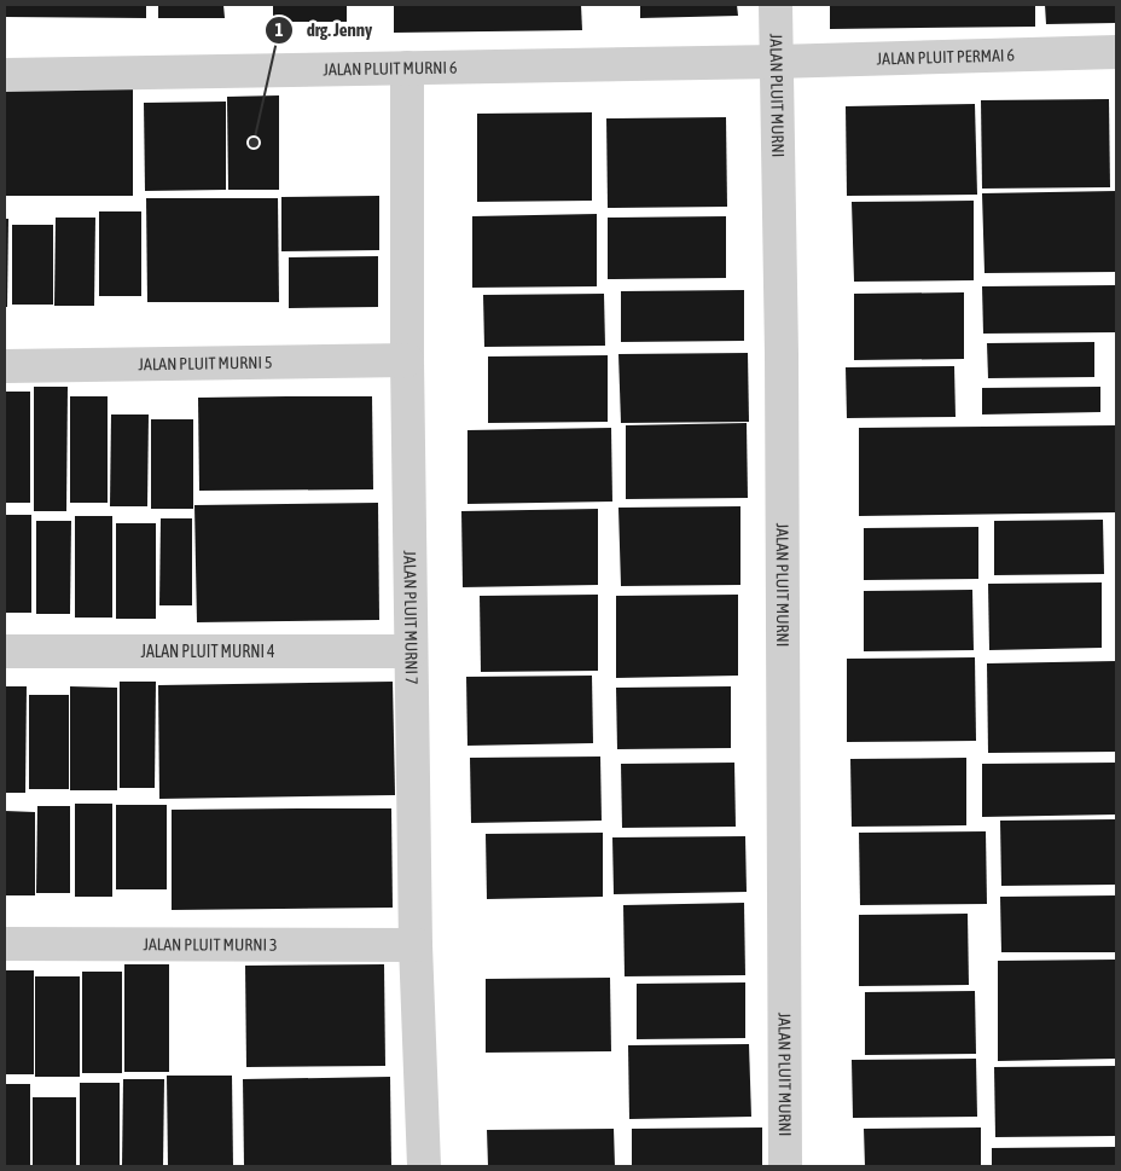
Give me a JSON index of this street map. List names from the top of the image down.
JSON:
{
  "streets": {
    "street": [
      "JALAN PLUIT PERMAI 6",
      "JALAN PLUIT MURNI 6",
      "JALAN PLUIT MURNI",
      "JALAN PLUIT MURNI 5",
      "JALAN PLUIT MURNI 7",
      "JALAN PLUIT MURNI 4",
      "JALAN PLUIT MURNI 3"
    ]
  },
  "crossings": [
    ["JALAN PLUIT PERMAI 6", "JALAN PLUIT MURNI 6"],
    ["JALAN PLUIT PERMAI 6", "JALAN PLUIT MURNI"],
    ["JALAN PLUIT MURNI 6", "JALAN PLUIT MURNI"],
    ["JALAN PLUIT MURNI 6", "JALAN PLUIT MURNI 7"],
    ["JALAN PLUIT MURNI 5", "JALAN PLUIT MURNI 7"],
    ["JALAN PLUIT MURNI 7", "JALAN PLUIT MURNI 4"],
    ["JALAN PLUIT MURNI 7", "JALAN PLUIT MURNI 3"]
  ],
  "places": ["drg. Jenny"]
}
